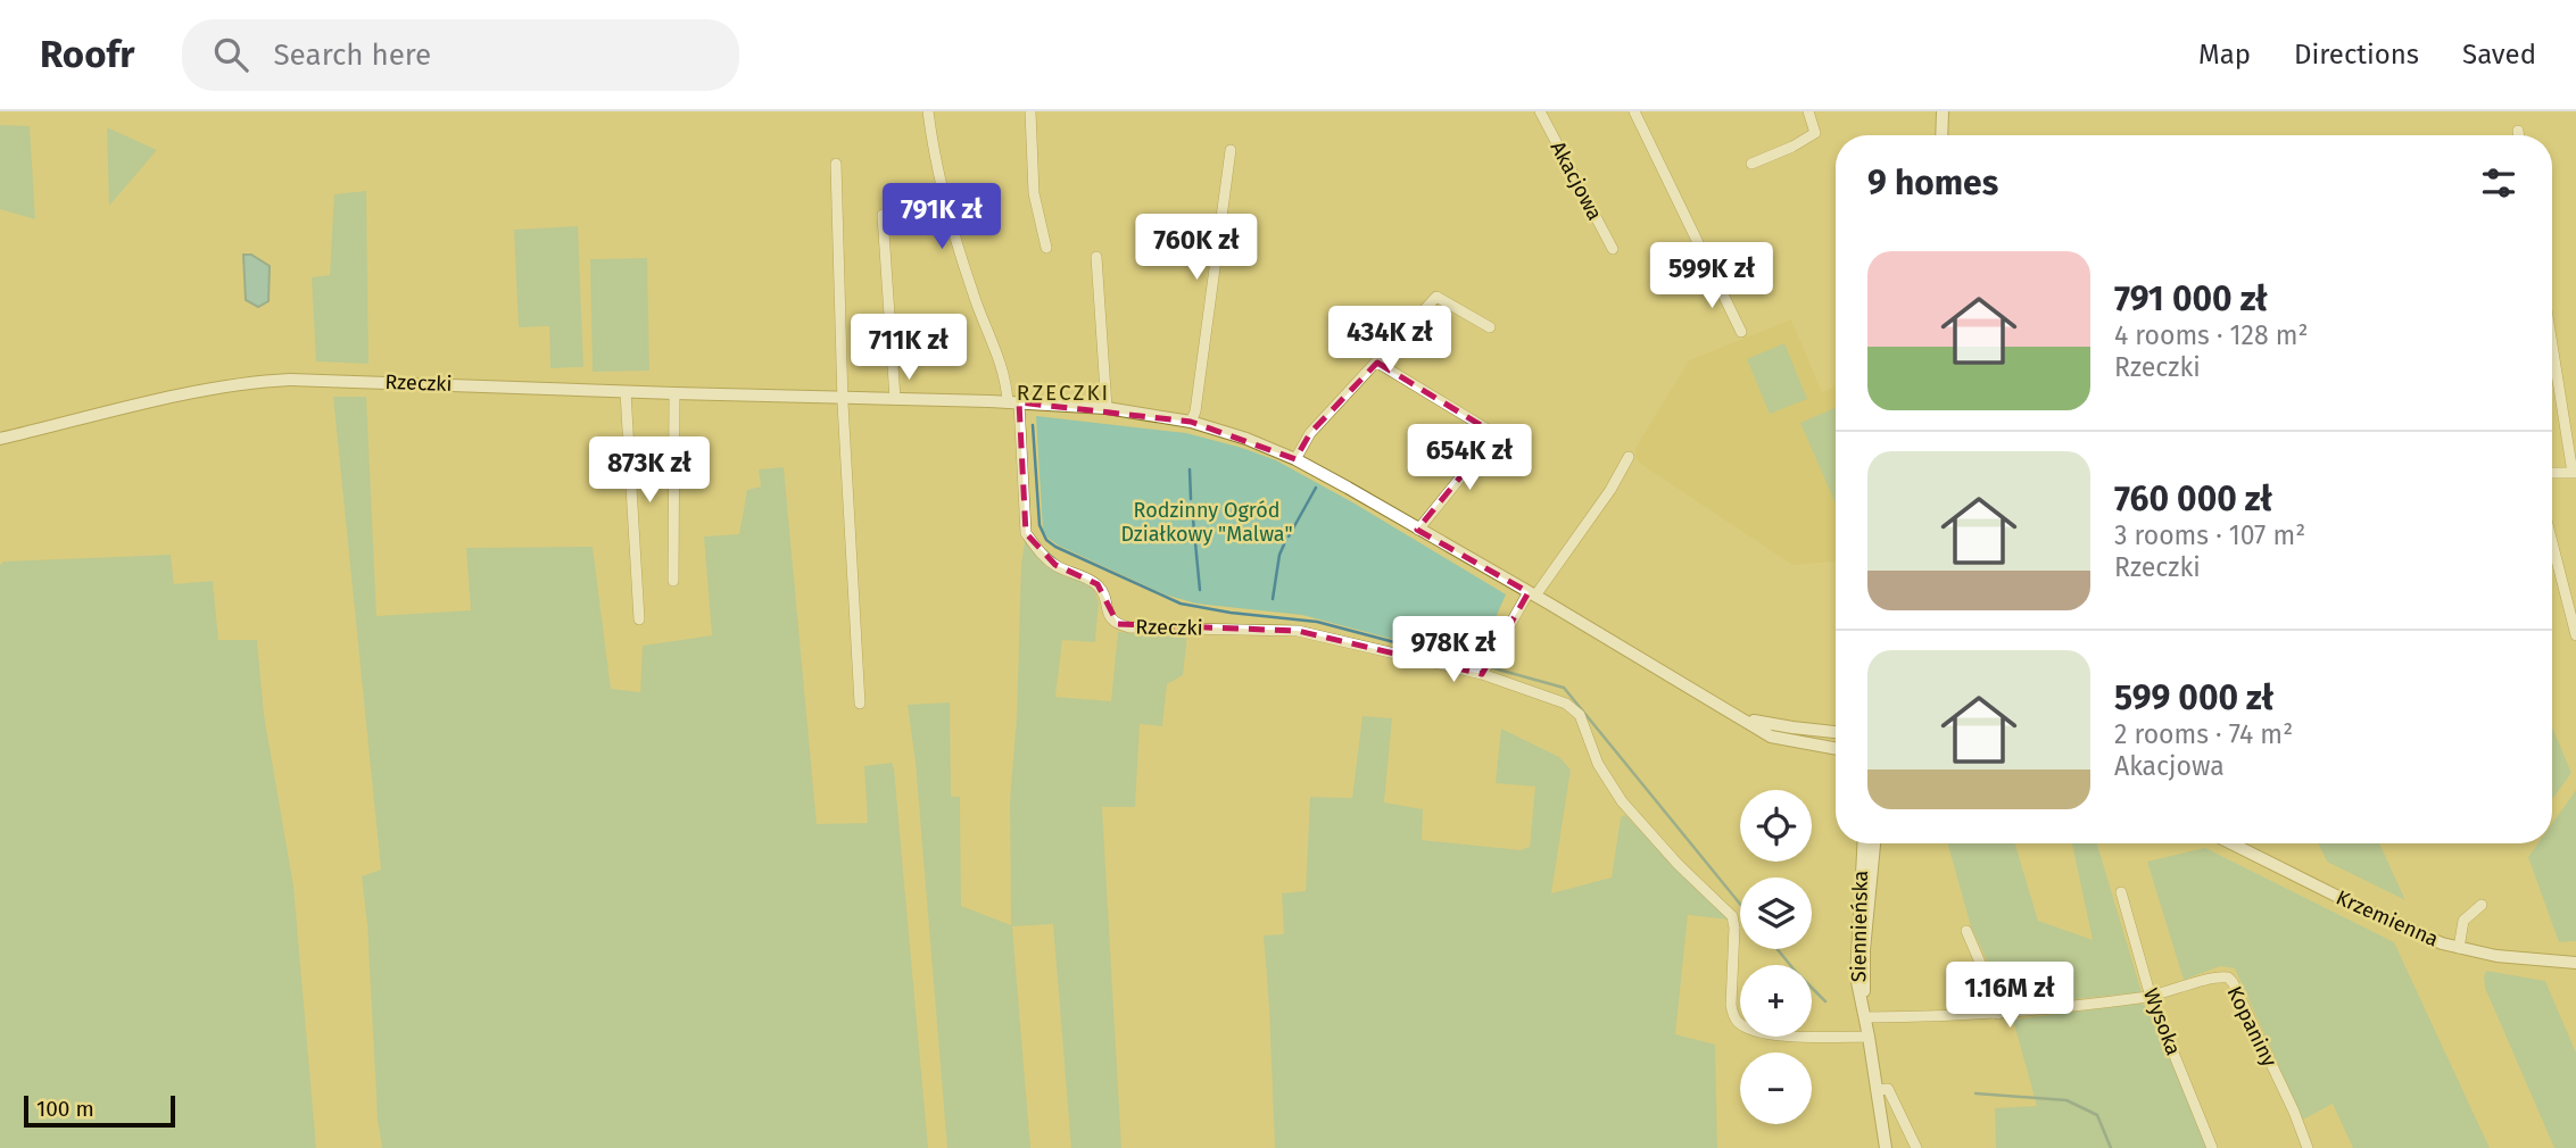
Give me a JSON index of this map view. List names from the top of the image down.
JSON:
{
  "streets": {
    "main road": ["Rzeczki", "Krzemienna", "Siennieńska"],
    "street": ["Akacjowa", "Wysoka", "Kopaniny"]
  },
  "crossings": [
    ["Rzeczki", "Siennieńska"],
    ["Wysoka", "Kopaniny"]
  ],
  "districts": ["RZECZKI"],
  "parks": ["Rodzinny Ogród Działkowy \"Malwa\""],
  "scale_bar": "100 m",
  "page": {
    "header": "Roofr",
    "search": "Search here",
    "nav": ["Map", "Directions", "Saved"],
    "heading": "9 homes",
    "price": [
      "791K zł",
      "760K zł",
      "599K zł",
      "434K zł",
      "711K zł",
      "654K zł",
      "873K zł",
      "978K zł",
      "1.16M zł"
    ],
    "list": [
      {
        "name": "791 000 zł",
        "note": "4 rooms · 128 m² · Rzeczki"
      },
      {
        "name": "760 000 zł",
        "note": "3 rooms · 107 m² · Rzeczki"
      },
      {
        "name": "599 000 zł",
        "note": "2 rooms · 74 m² · Akacjowa"
      }
    ],
    "map_buttons": ["+", "−"],
    "scale": "100 m"
  }
}
